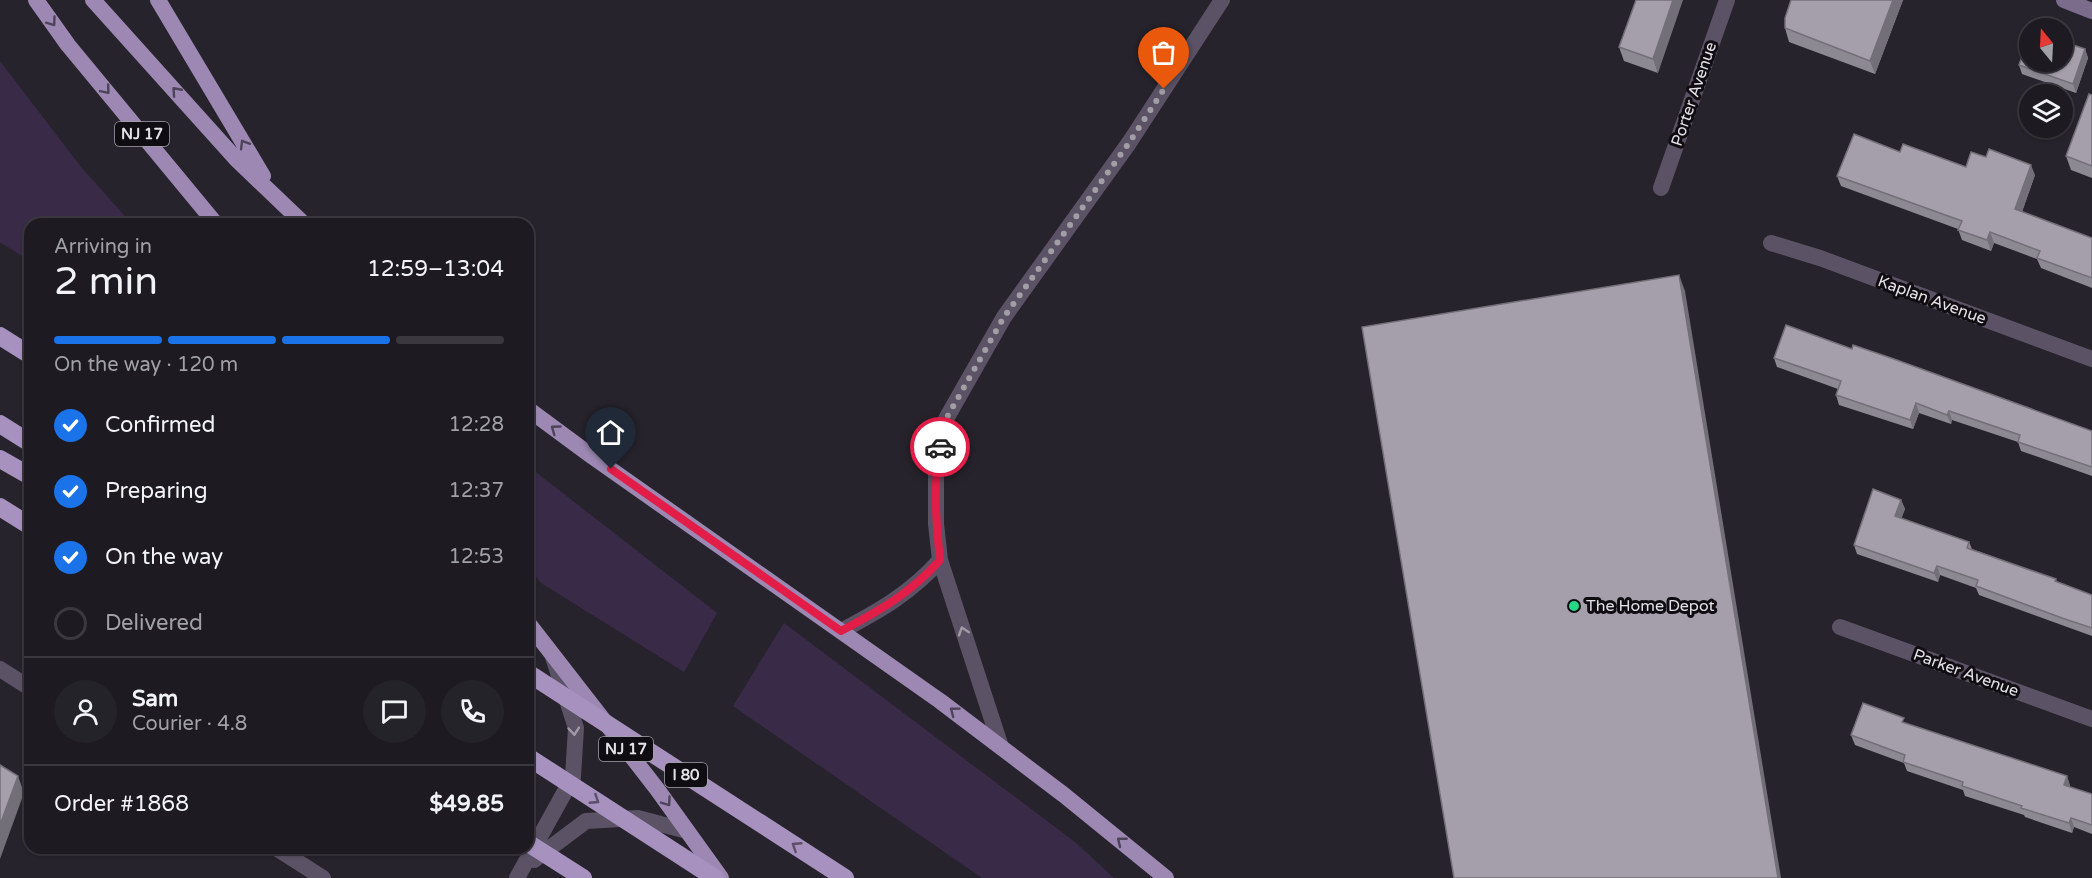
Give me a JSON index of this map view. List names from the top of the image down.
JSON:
{
  "streets": {
    "highway": ["NJ 17", "I 80"],
    "street": ["Porter Avenue", "Kaplan Avenue", "Parker Avenue"]
  },
  "places": ["The Home Depot"],
  "north": "top",
  "page": {
    "heading": ["2 min", "Arriving in", "12:59–13:04"],
    "panel": [
      "Sam",
      "Courier · 4.8",
      "Order #1868",
      "$49.85"
    ],
    "bar": "On the way · 120 m",
    "list": [
      ["Confirmed", "12:28"],
      ["Preparing", "12:37"],
      ["On the way", "12:53"],
      "Delivered"
    ]
  }
}
